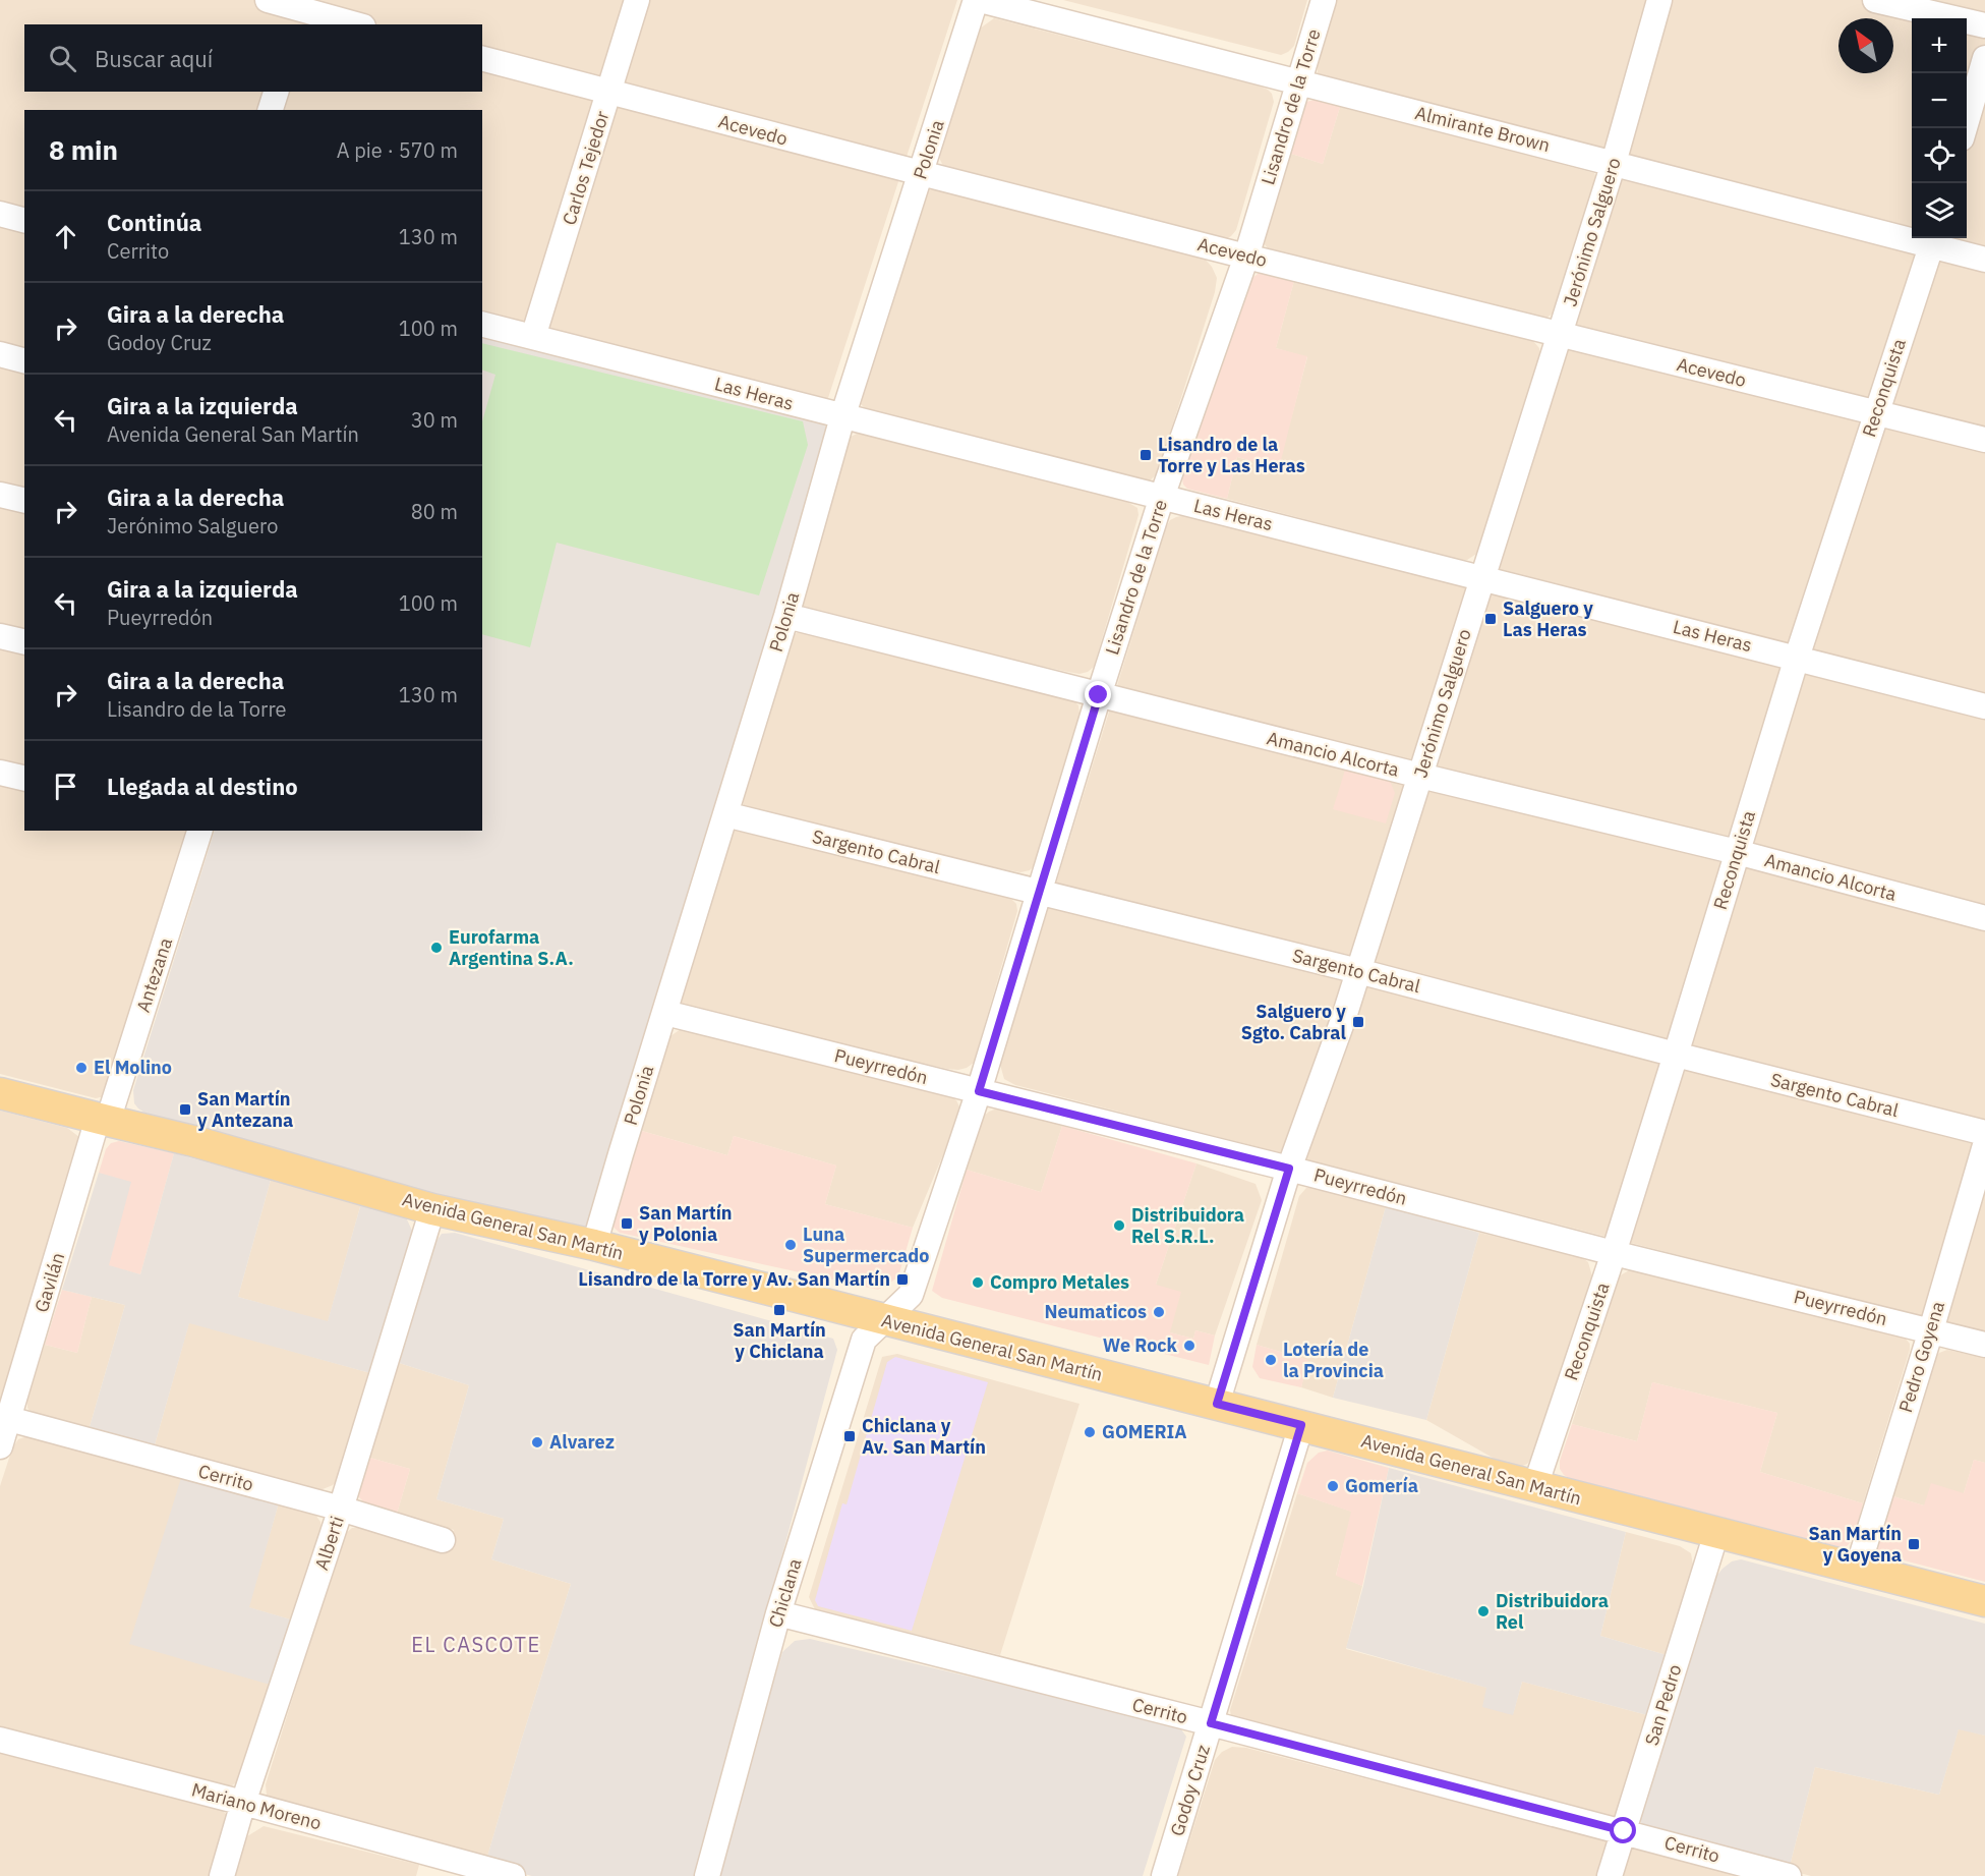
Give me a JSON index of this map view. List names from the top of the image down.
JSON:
{
  "streets": {
    "main road": ["Avenida General San Martín"],
    "street": [
      "Lisandro de la Torre",
      "Almirante Brown",
      "Acevedo",
      "Polonia",
      "Carlos Tejedor",
      "Jerónimo Salguero",
      "Reconquista",
      "Las Heras",
      "Amancio Alcorta",
      "Sargento Cabral",
      "Antezana",
      "Pueyrredón",
      "Gavilán",
      "Pedro Goyena",
      "Cerrito",
      "Alberti",
      "Chiclana",
      "San Pedro",
      "Godoy Cruz",
      "Mariano Moreno"
    ]
  },
  "crossings": [
    ["Lisandro de la Torre", "Almirante Brown"],
    ["Lisandro de la Torre", "Acevedo"],
    ["Lisandro de la Torre", "Las Heras"],
    ["Lisandro de la Torre", "Amancio Alcorta"],
    ["Lisandro de la Torre", "Sargento Cabral"],
    ["Lisandro de la Torre", "Pueyrredón"],
    ["Lisandro de la Torre", "Avenida General San Martín"],
    ["Lisandro de la Torre", "Chiclana"],
    ["Almirante Brown", "Polonia"],
    ["Almirante Brown", "Jerónimo Salguero"],
    ["Almirante Brown", "Reconquista"],
    ["Acevedo", "Polonia"],
    ["Acevedo", "Carlos Tejedor"],
    ["Acevedo", "Jerónimo Salguero"],
    ["Acevedo", "Reconquista"],
    ["Polonia", "Las Heras"],
    ["Polonia", "Amancio Alcorta"],
    ["Polonia", "Sargento Cabral"],
    ["Polonia", "Pueyrredón"],
    ["Polonia", "Avenida General San Martín"],
    ["Carlos Tejedor", "Las Heras"],
    ["Jerónimo Salguero", "Las Heras"],
    ["Jerónimo Salguero", "Amancio Alcorta"],
    ["Jerónimo Salguero", "Sargento Cabral"],
    ["Jerónimo Salguero", "Pueyrredón"],
    ["Jerónimo Salguero", "Avenida General San Martín"],
    ["Reconquista", "Las Heras"],
    ["Reconquista", "Amancio Alcorta"],
    ["Reconquista", "Sargento Cabral"],
    ["Reconquista", "Pueyrredón"],
    ["Reconquista", "Avenida General San Martín"],
    ["Antezana", "Avenida General San Martín"],
    ["Antezana", "Gavilán"],
    ["Pueyrredón", "Pedro Goyena"],
    ["Avenida General San Martín", "Gavilán"],
    ["Avenida General San Martín", "Pedro Goyena"],
    ["Avenida General San Martín", "Alberti"],
    ["Avenida General San Martín", "Chiclana"],
    ["Avenida General San Martín", "San Pedro"],
    ["Avenida General San Martín", "Godoy Cruz"],
    ["Gavilán", "Cerrito"],
    ["Cerrito", "Alberti"],
    ["Cerrito", "Chiclana"],
    ["Cerrito", "San Pedro"],
    ["Cerrito", "Godoy Cruz"],
    ["Alberti", "Mariano Moreno"]
  ],
  "districts": ["EL CASCOTE"],
  "places": {
    "transit": [
      "Lisandro de la Torre y Las Heras",
      "Salguero y Las Heras",
      "Salguero y Sgto. Cabral",
      "San Martín y Antezana",
      "San Martín y Polonia",
      "Lisandro de la Torre y Av. San Martín",
      "San Martín y Chiclana",
      "Chiclana y Av. San Martín",
      "San Martín y Goyena"
    ],
    "other": [
      "Eurofarma Argentina S.A.",
      "El Molino",
      "Distribuidora Rel S.R.L.",
      "Luna Supermercado",
      "Compro Metales",
      "Neumaticos",
      "We Rock",
      "Lotería de la Provincia",
      "GOMERIA",
      "Alvarez",
      "Gomería",
      "Distribuidora Rel"
    ]
  },
  "north": "top left",
  "page": {
    "map_buttons": ["+", "−"],
    "search": "Buscar aquí",
    "heading": ["8 min", "A pie · 570 m"],
    "list": [
      ["Continúa", "Cerrito", "130 m"],
      ["Gira a la derecha", "Godoy Cruz", "100 m"],
      ["Gira a la izquierda", "Avenida General San Martín", "30 m"],
      ["Gira a la derecha", "Jerónimo Salguero", "80 m"],
      ["Gira a la izquierda", "Pueyrredón", "100 m"],
      ["Gira a la derecha", "Lisandro de la Torre", "130 m"],
      "Llegada al destino"
    ]
  }
}
